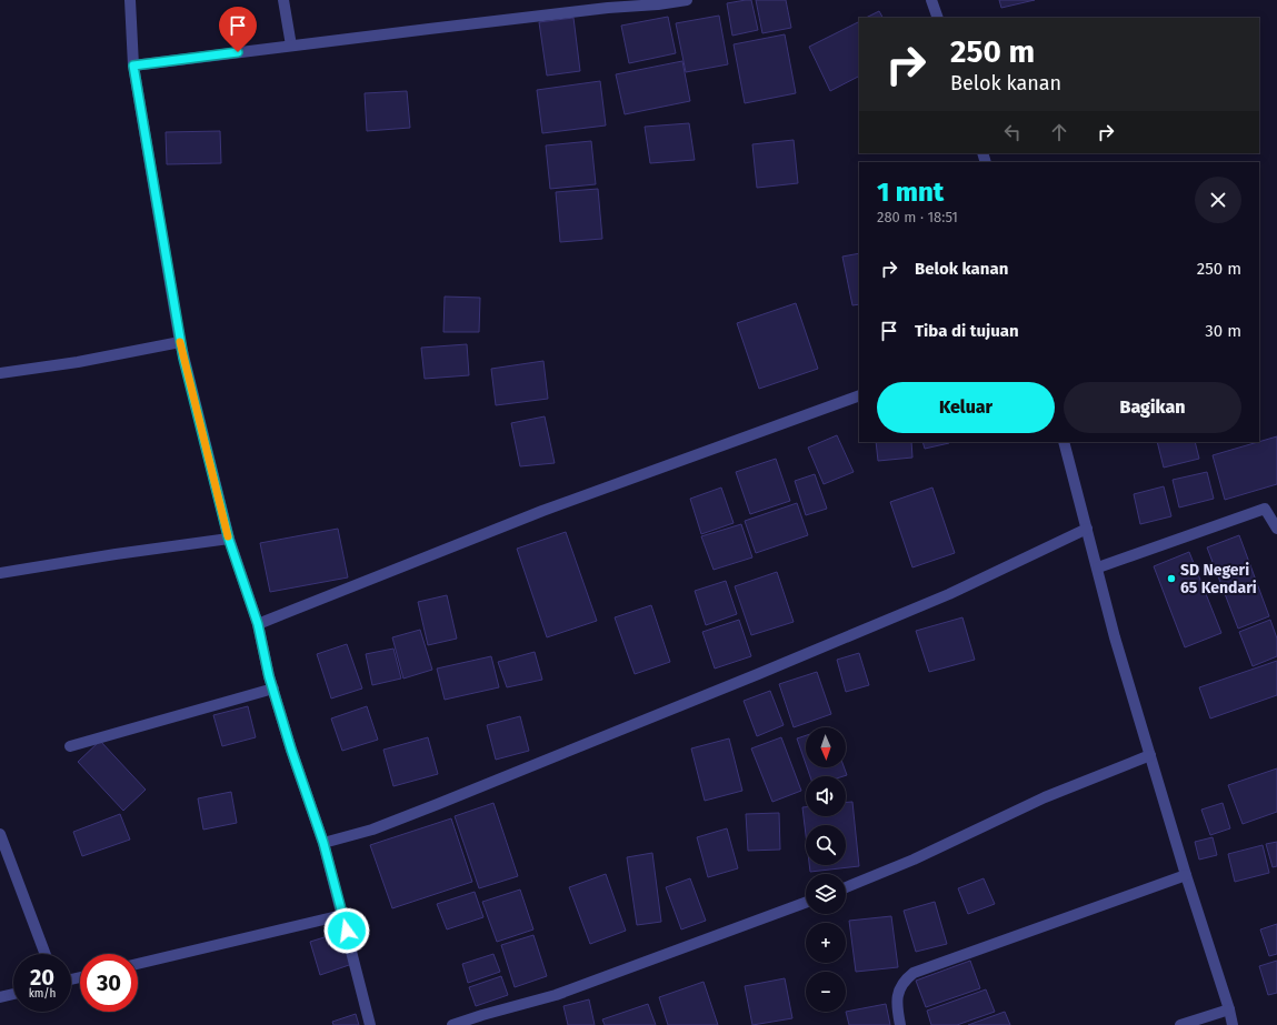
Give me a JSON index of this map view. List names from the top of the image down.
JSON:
{
  "places": ["SD Negeri 65 Kendari"],
  "north": "bottom",
  "page": {
    "turn": ["250 m", "Belok kanan"],
    "heading": ["1 mnt", "280 m · 18:51"],
    "list": [
      {
        "name": "Belok kanan",
        "value": "250 m"
      },
      {
        "name": "Tiba di tujuan",
        "value": "30 m"
      }
    ],
    "buttons": ["Keluar", "Bagikan"],
    "map_buttons": ["+", "−"],
    "speed": "20 km/h",
    "limit": "30"
  }
}
